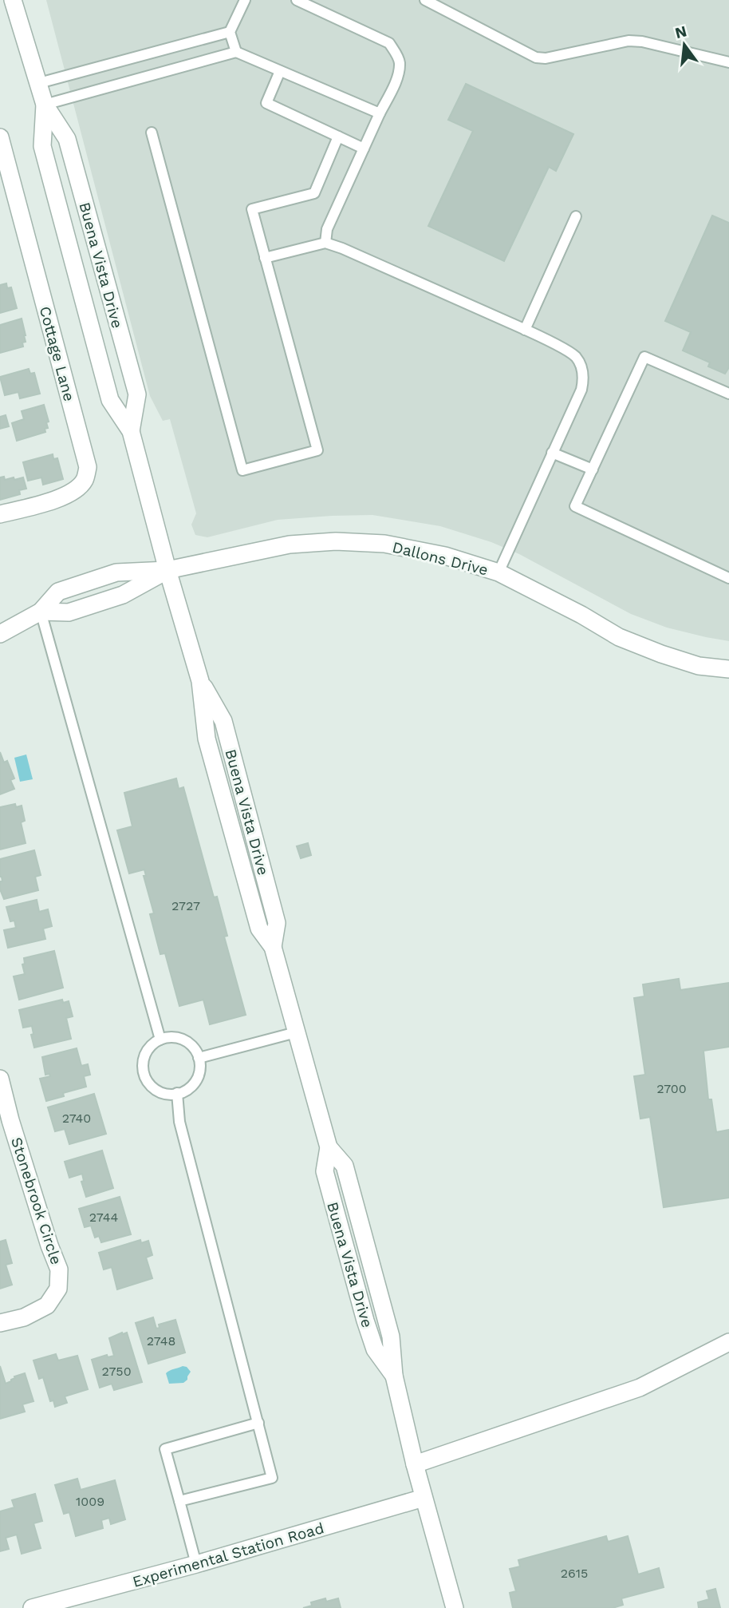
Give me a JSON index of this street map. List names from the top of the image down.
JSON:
{
  "streets": {
    "street": [
      "Buena Vista Drive",
      "Cottage Lane",
      "Dallons Drive",
      "Stonebrook Circle",
      "Experimental Station Road"
    ]
  },
  "crossings": [
    ["Buena Vista Drive", "Dallons Drive"],
    ["Buena Vista Drive", "Experimental Station Road"]
  ],
  "house_numbers": [
    "2727",
    "2700",
    "2740",
    "2744",
    "2748",
    "2750",
    "1009",
    "2615"
  ],
  "north": "top"
}
